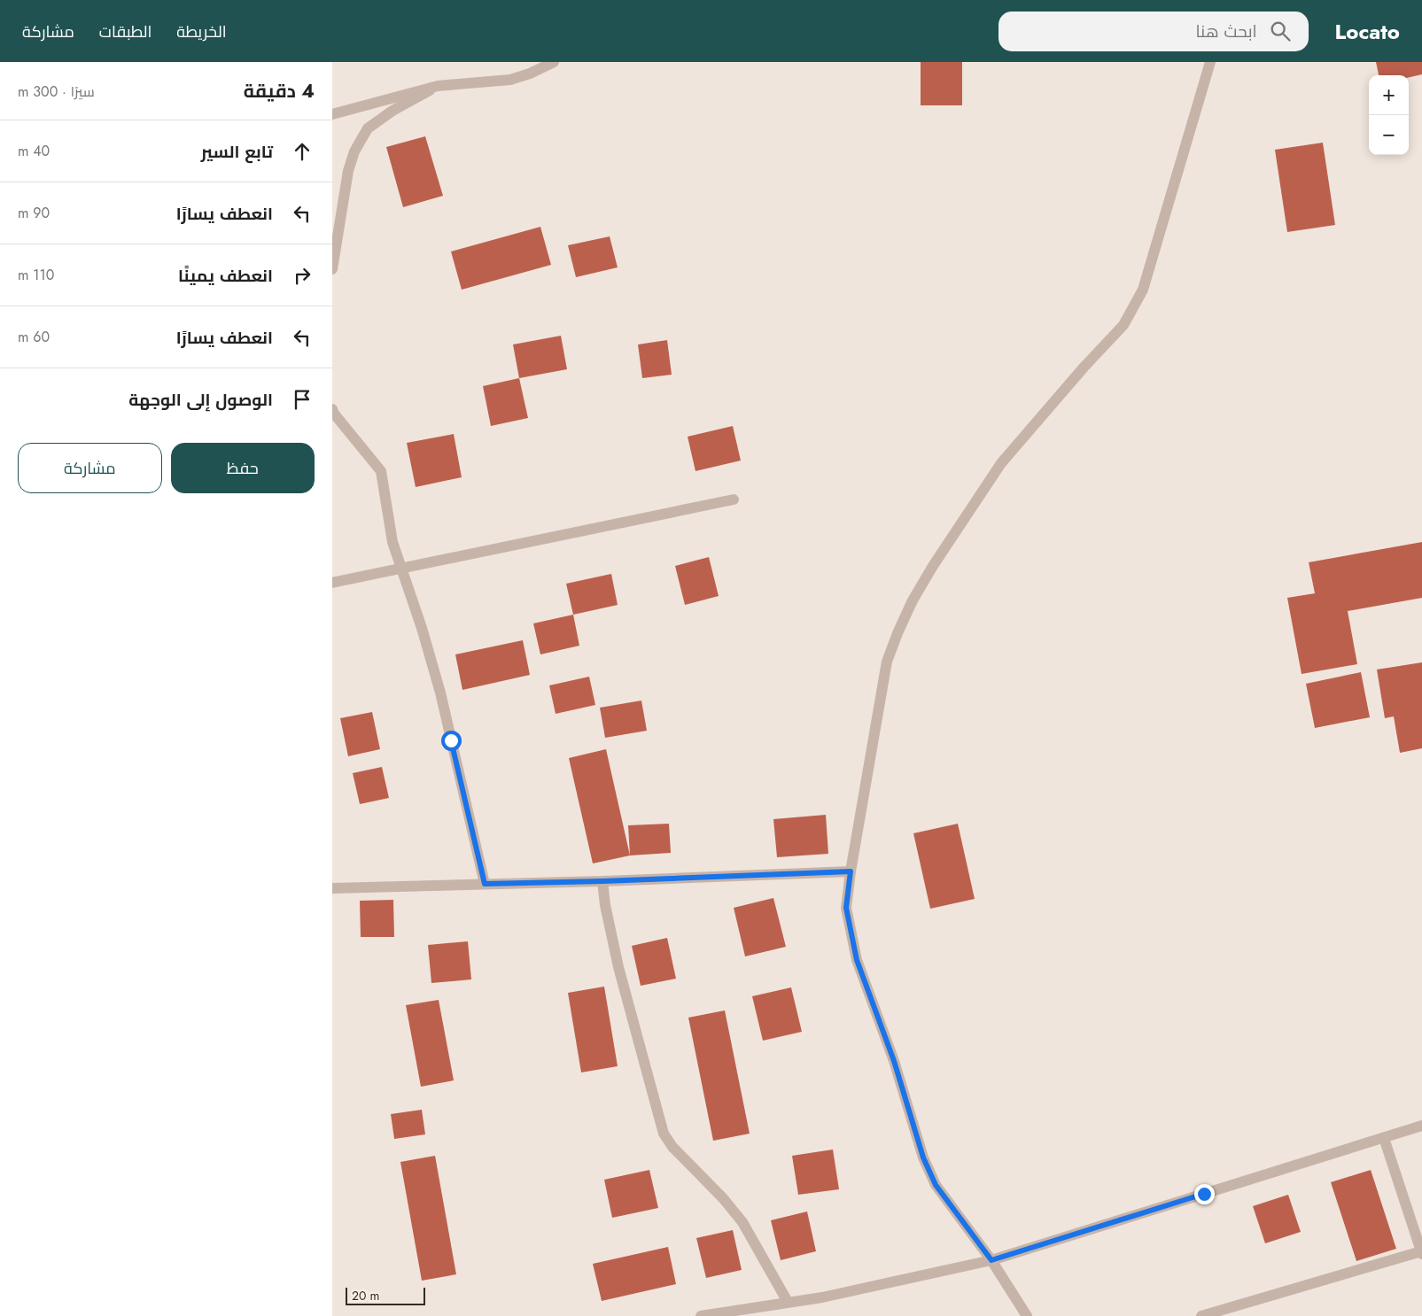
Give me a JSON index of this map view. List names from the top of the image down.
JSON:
{
  "scale_bar": "20 m",
  "page": {
    "header": "Locato",
    "search": "ابحث هنا",
    "nav": ["الخريطة", "الطبقات", "مشاركة"],
    "heading": ["4 دقيقة", "سيرًا · 300 m"],
    "map_buttons": ["+", "−"],
    "list": [
      ["تابع السير", "40 m"],
      ["انعطف يسارًا", "90 m"],
      ["انعطف يمينًا", "110 m"],
      ["انعطف يسارًا", "60 m"],
      "الوصول إلى الوجهة"
    ],
    "buttons": ["حفظ", "مشاركة"],
    "scale": "20 m"
  }
}
